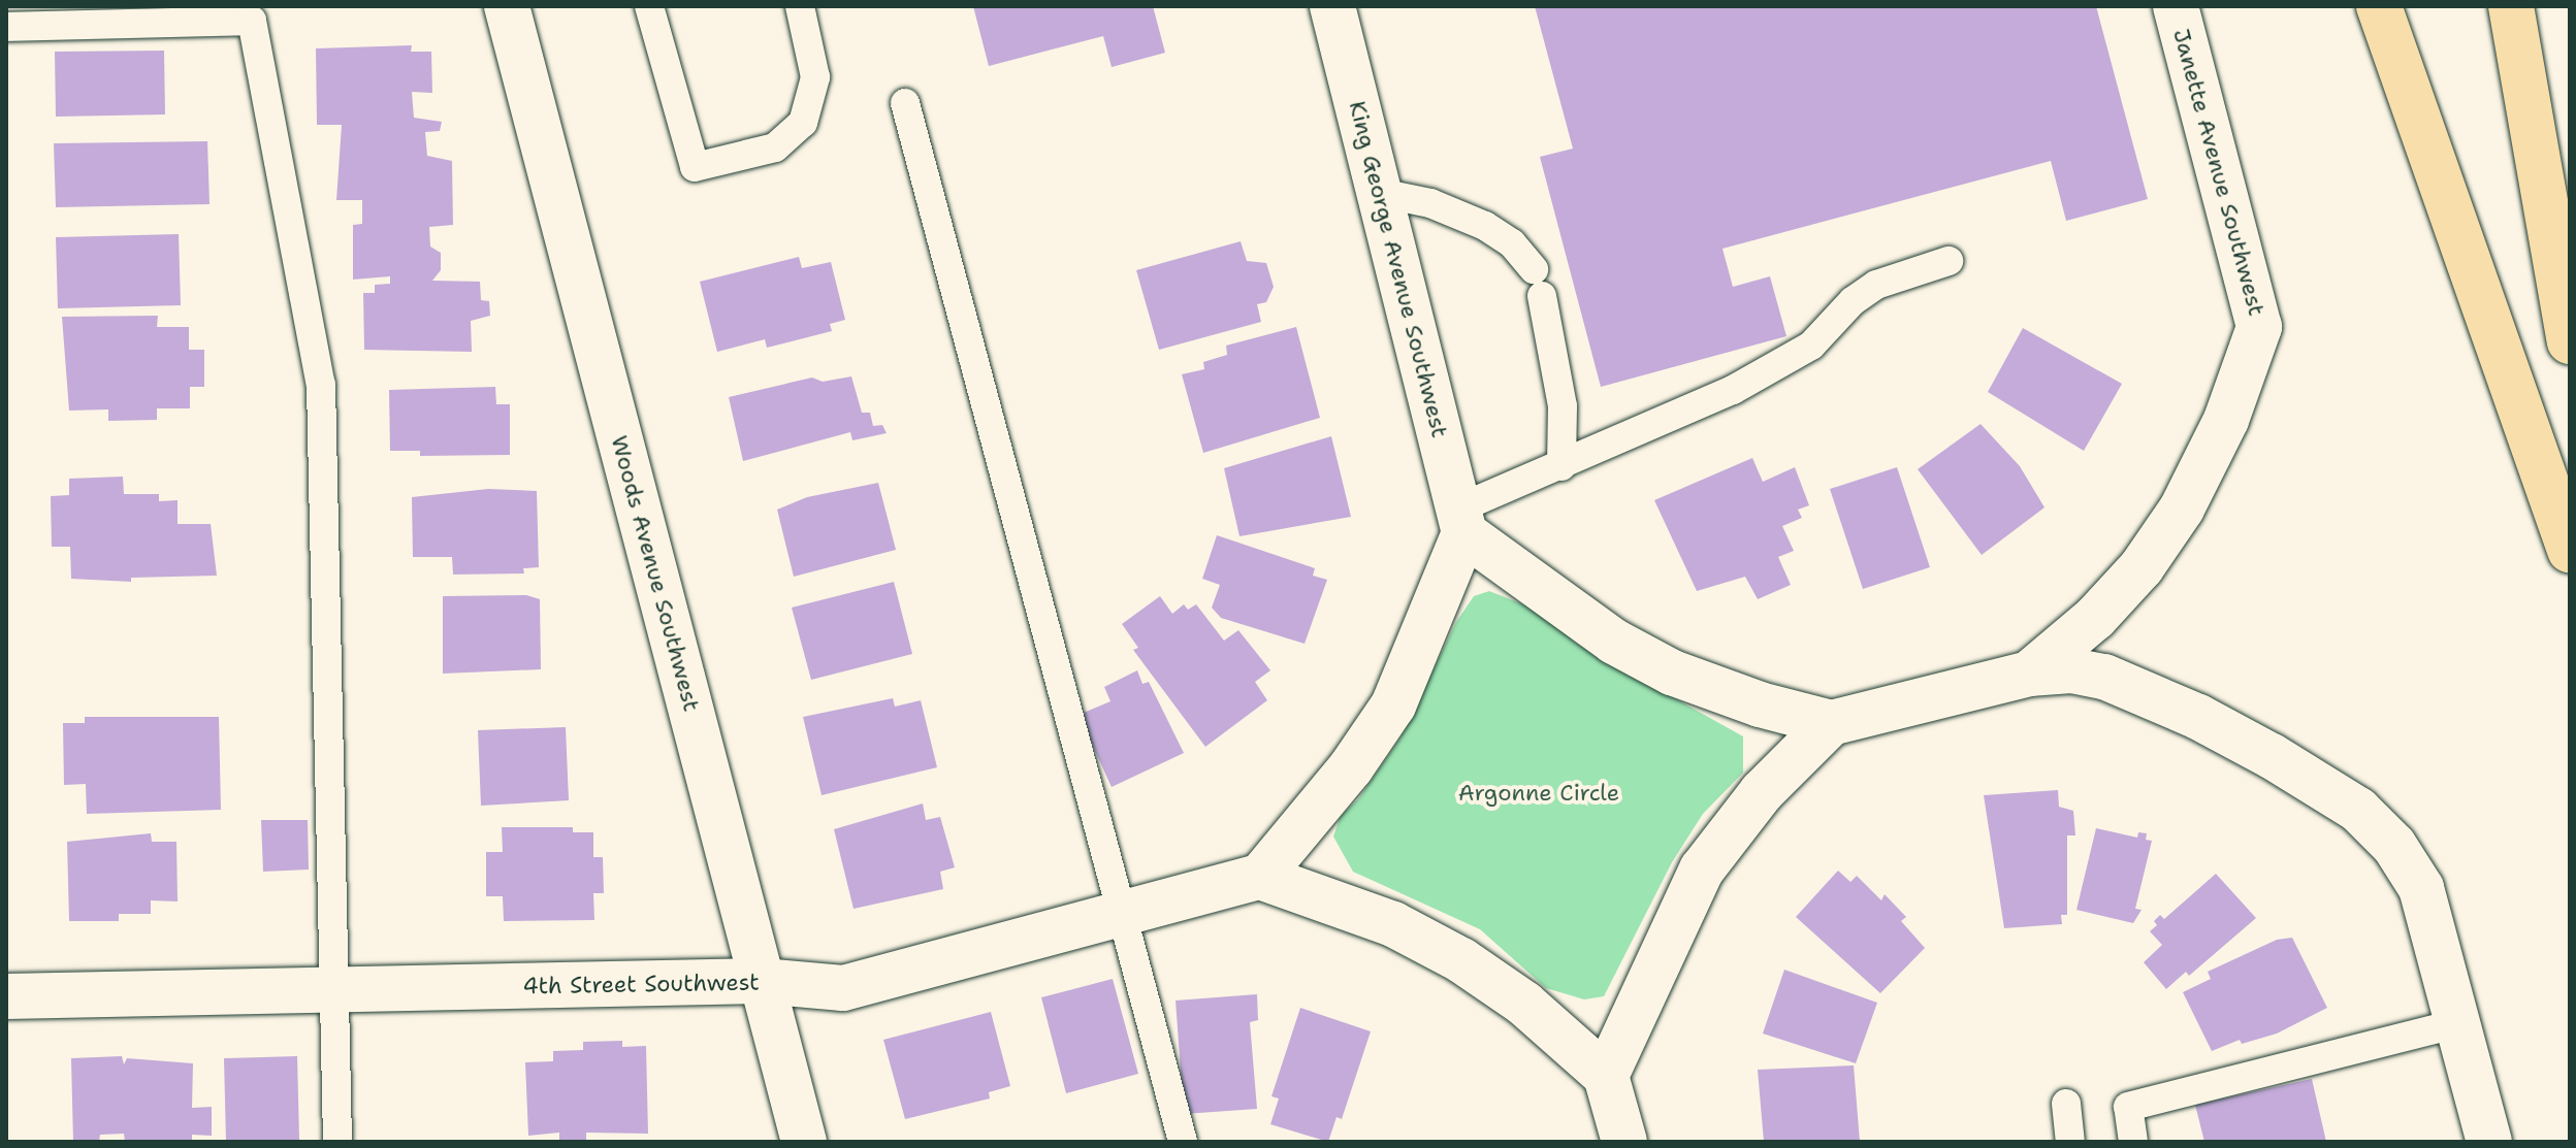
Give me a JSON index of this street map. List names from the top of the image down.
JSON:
{
  "streets": {
    "street": [
      "Janette Avenue Southwest",
      "King George Avenue Southwest",
      "Woods Avenue Southwest",
      "4th Street Southwest"
    ]
  },
  "crossings": [
    ["Woods Avenue Southwest", "4th Street Southwest"]
  ],
  "parks": ["Argonne Circle"]
}
